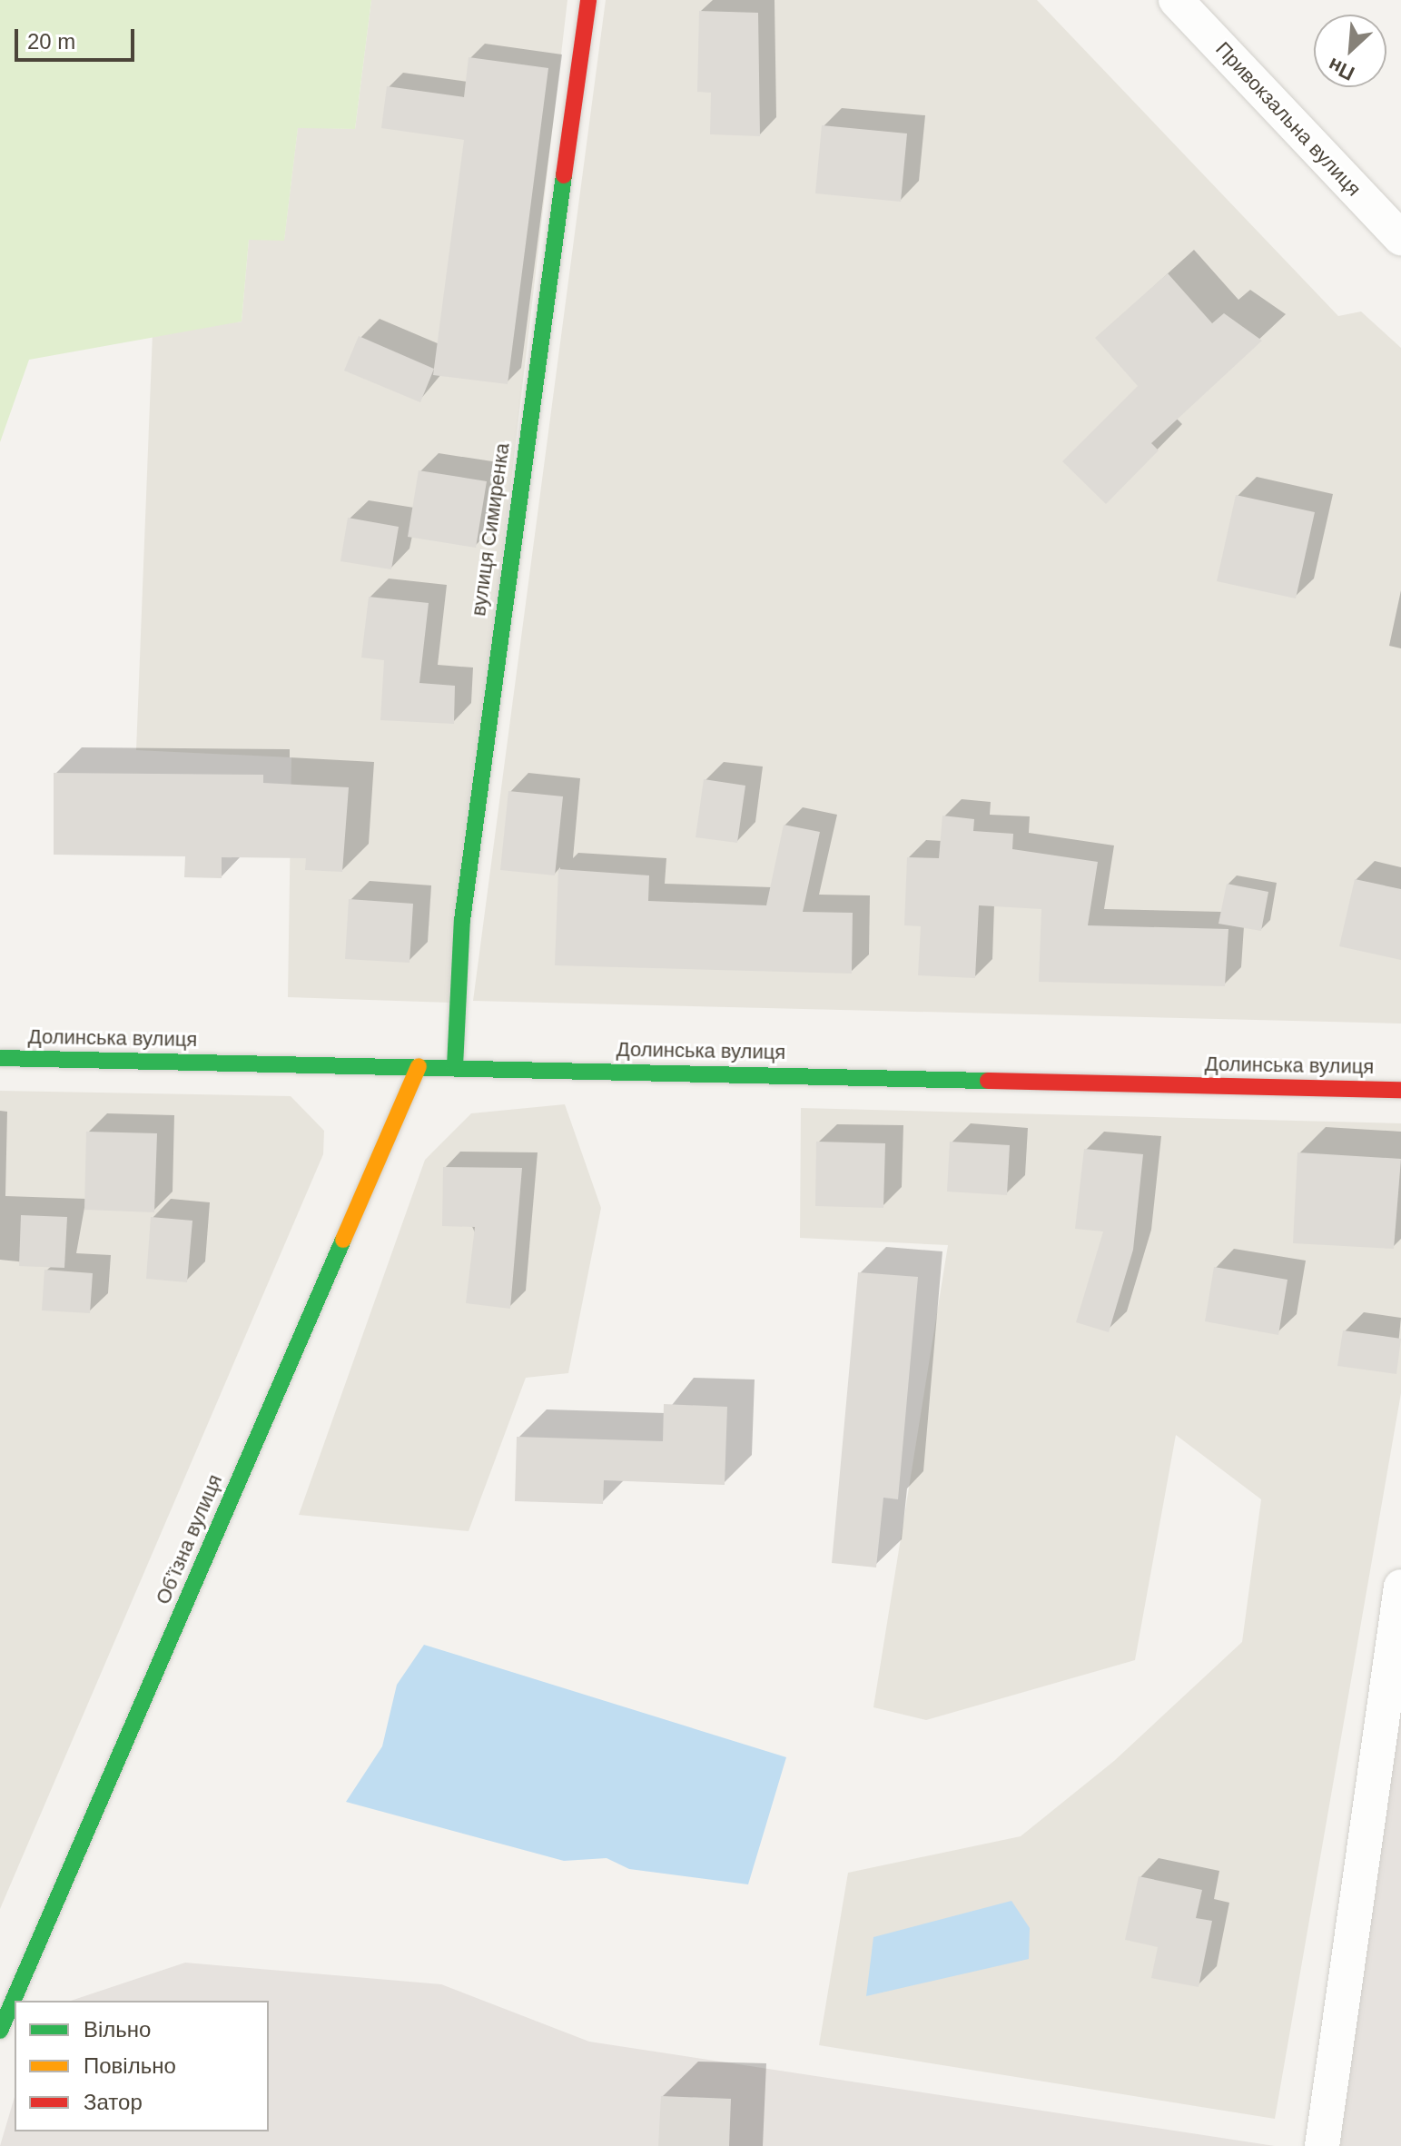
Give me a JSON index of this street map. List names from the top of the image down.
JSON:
{
  "streets": {
    "street": [
      "Привокзальна вулиця",
      "вулиця Симиренка",
      "Долинська вулиця",
      "Обʼїзна вулиця"
    ]
  },
  "crossings": [
    ["вулиця Симиренка", "Долинська вулиця"],
    ["Долинська вулиця", "Обʼїзна вулиця"]
  ],
  "legend": ["Вільно", "Повільно", "Затор"],
  "scale_bar": "20 m",
  "north": "bottom left"
}
